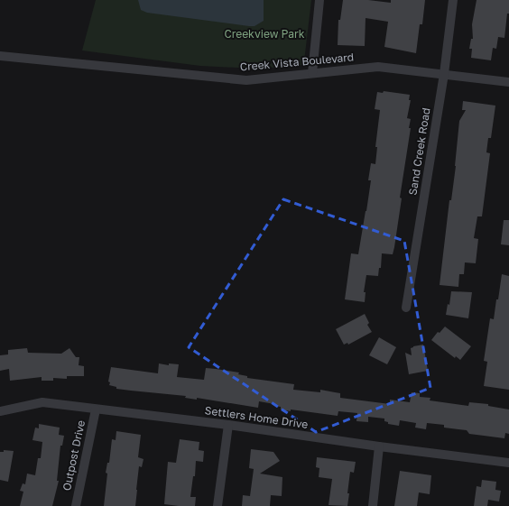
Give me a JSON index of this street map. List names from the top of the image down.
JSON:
{
  "streets": {
    "street": [
      "Creek Vista Boulevard",
      "Sand Creek Road",
      "Settlers Home Drive",
      "Outpost Drive"
    ]
  },
  "crossings": [
    ["Creek Vista Boulevard", "Sand Creek Road"],
    ["Settlers Home Drive", "Outpost Drive"]
  ],
  "parks": ["Creekview Park"]
}
